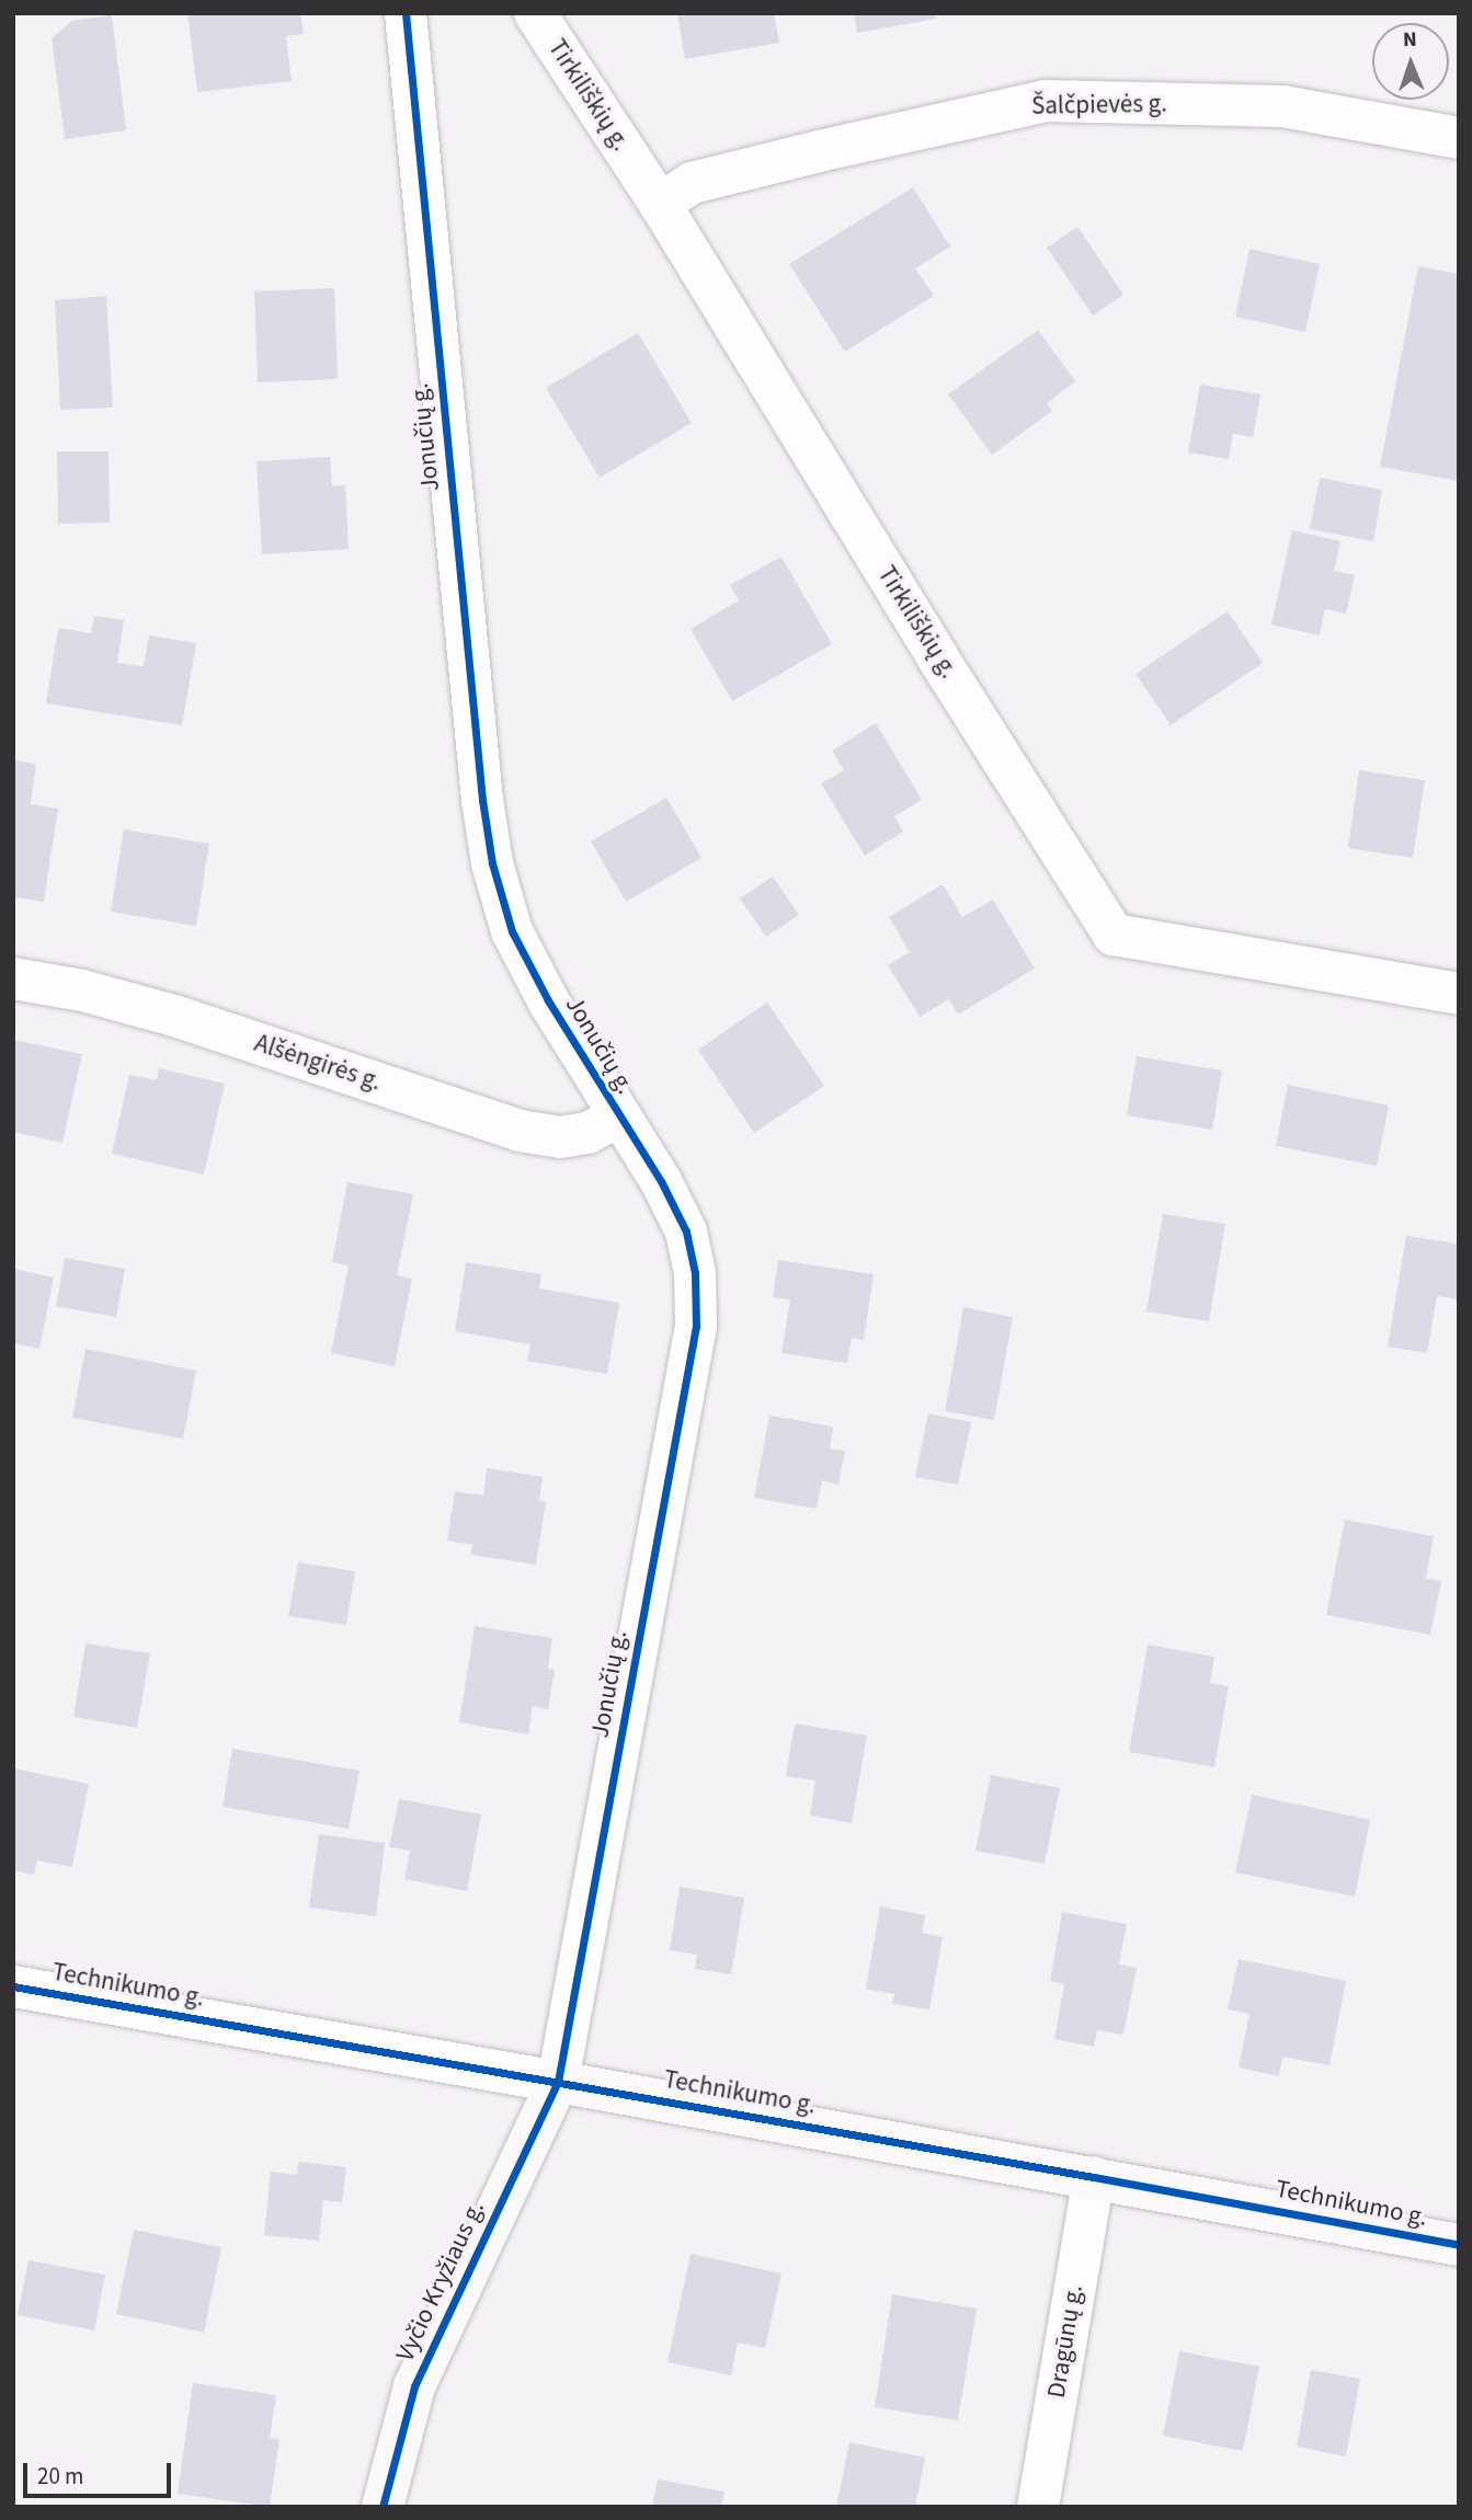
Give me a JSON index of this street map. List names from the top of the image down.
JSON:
{
  "streets": {
    "street": [
      "Tirkiliškių g.",
      "Šalčpievės g.",
      "Jonučių g.",
      "Alšėngirės g.",
      "Technikumo g.",
      "Vyčio Kryžiaus g.",
      "Dragūnų g."
    ]
  },
  "crossings": [
    ["Tirkiliškių g.", "Šalčpievės g."],
    ["Jonučių g.", "Alšėngirės g."],
    ["Jonučių g.", "Technikumo g."],
    ["Jonučių g.", "Vyčio Kryžiaus g."],
    ["Technikumo g.", "Vyčio Kryžiaus g."],
    ["Technikumo g.", "Dragūnų g."]
  ],
  "scale_bar": "20 m",
  "north": "top"
}
